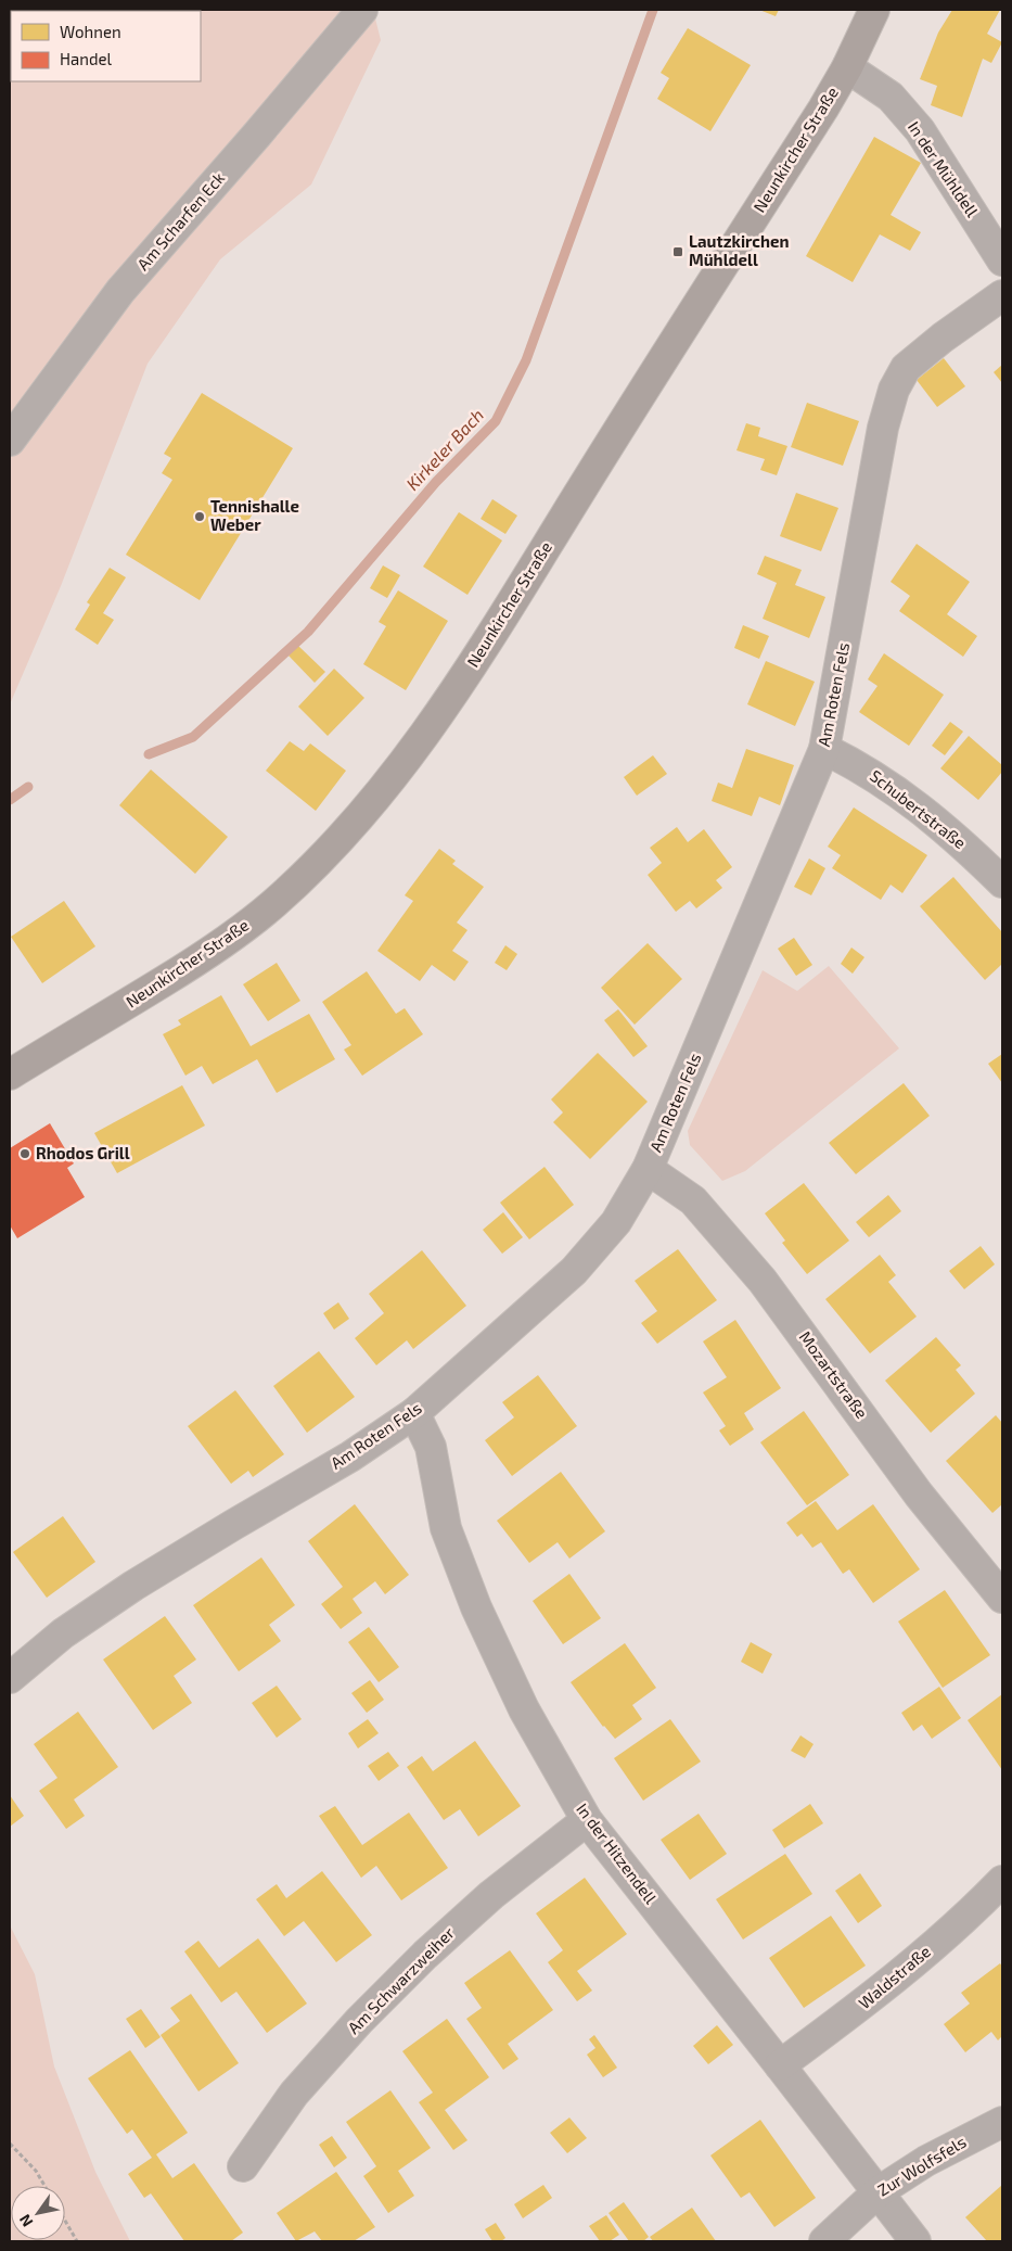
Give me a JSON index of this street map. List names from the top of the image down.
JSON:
{
  "streets": {
    "main road": ["Neunkircher Straße"],
    "street": [
      "In der Mühldell",
      "Am Scharfen Eck",
      "Am Roten Fels",
      "Schubertstraße",
      "Mozartstraße",
      "In der Hitzendell",
      "Waldstraße",
      "Am Schwarzweiher",
      "Zur Wolfsfels"
    ]
  },
  "crossings": [
    ["Neunkircher Straße", "In der Mühldell"],
    ["Am Roten Fels", "Schubertstraße"],
    ["Am Roten Fels", "Mozartstraße"],
    ["Am Roten Fels", "In der Hitzendell"],
    ["In der Hitzendell", "Waldstraße"],
    ["In der Hitzendell", "Am Schwarzweiher"],
    ["In der Hitzendell", "Zur Wolfsfels"]
  ],
  "water": ["Kirkeler Bach"],
  "places": {
    "transit": ["Lautzkirchen Mühldell"],
    "other": ["Tennishalle Weber", "Rhodos Grill"]
  },
  "legend": ["Wohnen", "Handel"],
  "north": "bottom left"
}
